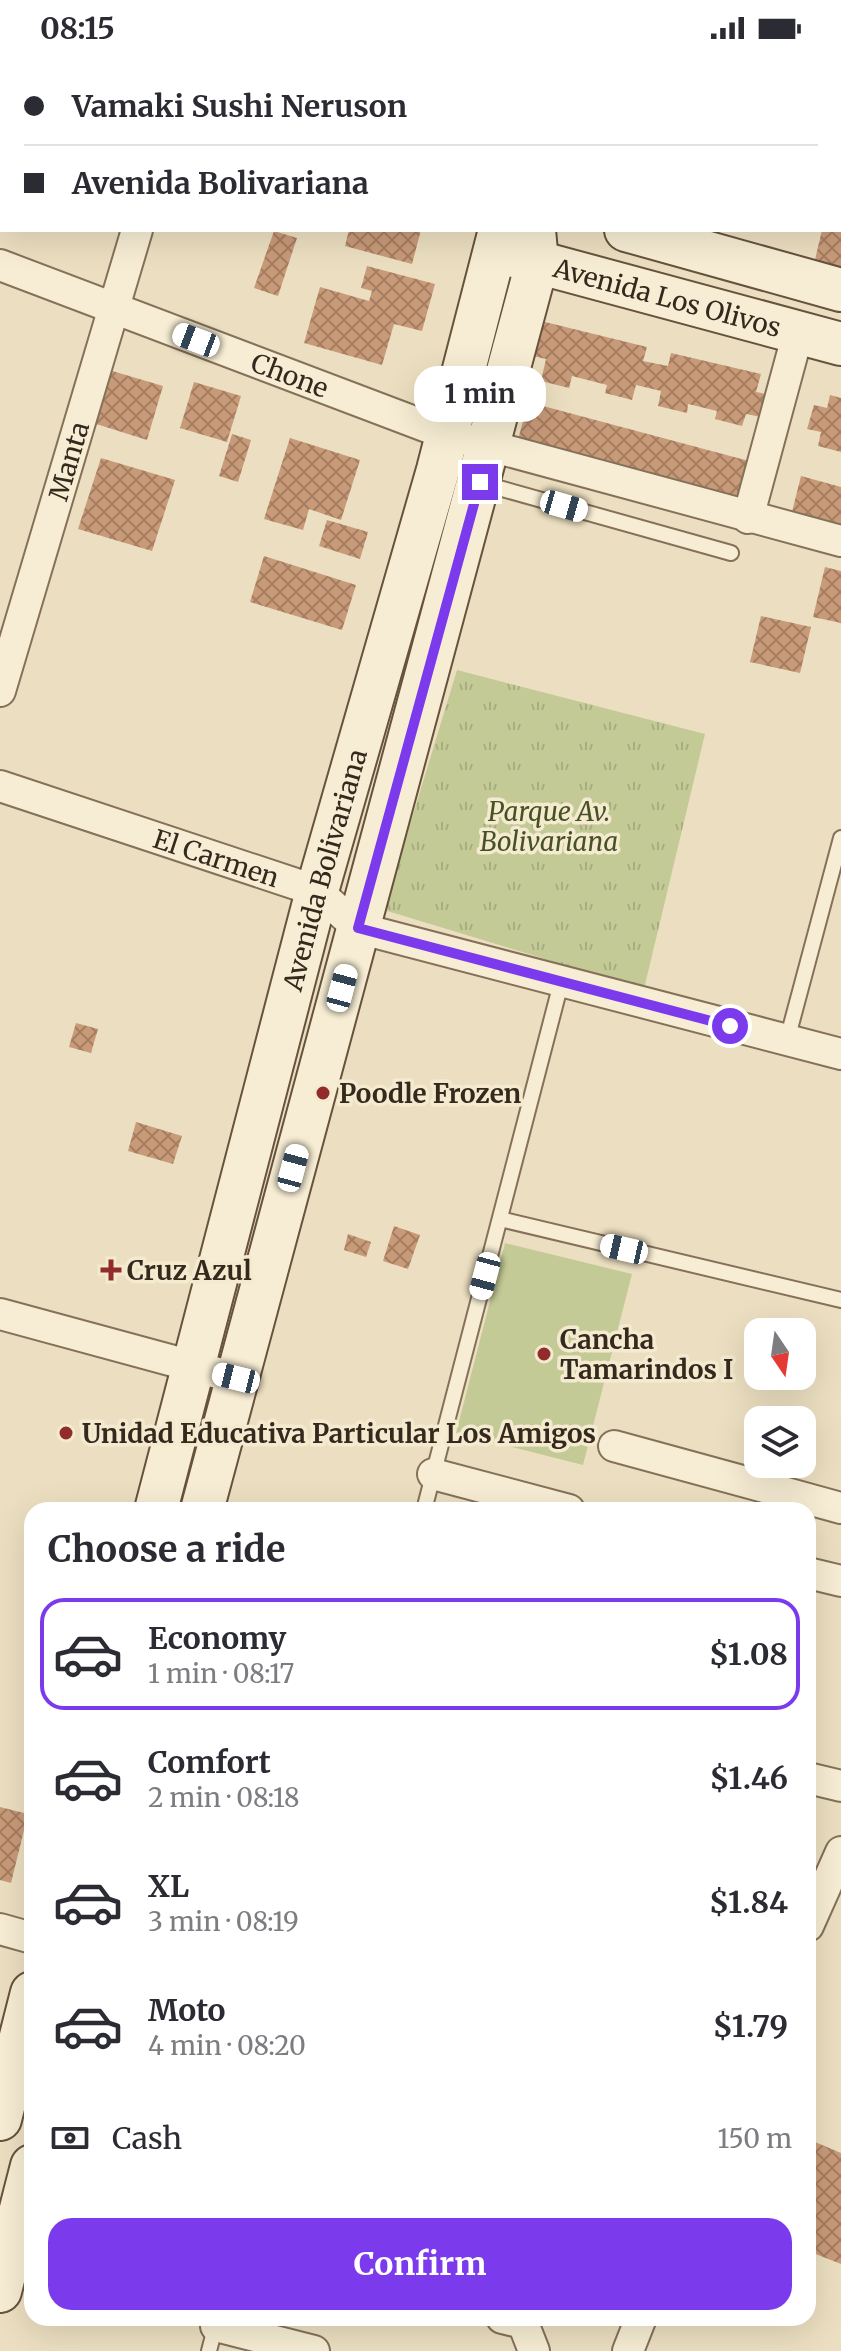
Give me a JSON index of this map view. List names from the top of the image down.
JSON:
{
  "streets": {
    "street": [
      "Avenida Los Olivos",
      "Chone",
      "Manta",
      "El Carmen",
      "Avenida Bolivariana"
    ]
  },
  "crossings": [
    ["Avenida Los Olivos", "Avenida Bolivariana"],
    ["Chone", "Manta"],
    ["Chone", "Avenida Bolivariana"],
    ["El Carmen", "Avenida Bolivariana"]
  ],
  "parks": ["Parque Av. Bolivariana"],
  "places": {
    "other": ["Poodle Frozen", "Cancha Tamarindos I", "Unidad Educativa Particular Los Amigos"],
    "health": ["Cruz Azul"]
  },
  "north": "bottom",
  "page": {
    "status": "08:15",
    "banner": ["Vamaki Sushi Neruson", "Avenida Bolivariana"],
    "bubble": "1 min",
    "heading": "Choose a ride",
    "list": [
      {
        "name": "Economy",
        "note": "1 min · 08:17",
        "value": "$1.08"
      },
      {
        "name": "Comfort",
        "note": "2 min · 08:18",
        "value": "$1.46"
      },
      {
        "name": "XL",
        "note": "3 min · 08:19",
        "value": "$1.84"
      },
      {
        "name": "Moto",
        "note": "4 min · 08:20",
        "value": "$1.79"
      }
    ],
    "pay": ["Cash", "150 m"],
    "buttons": "Confirm"
  }
}
